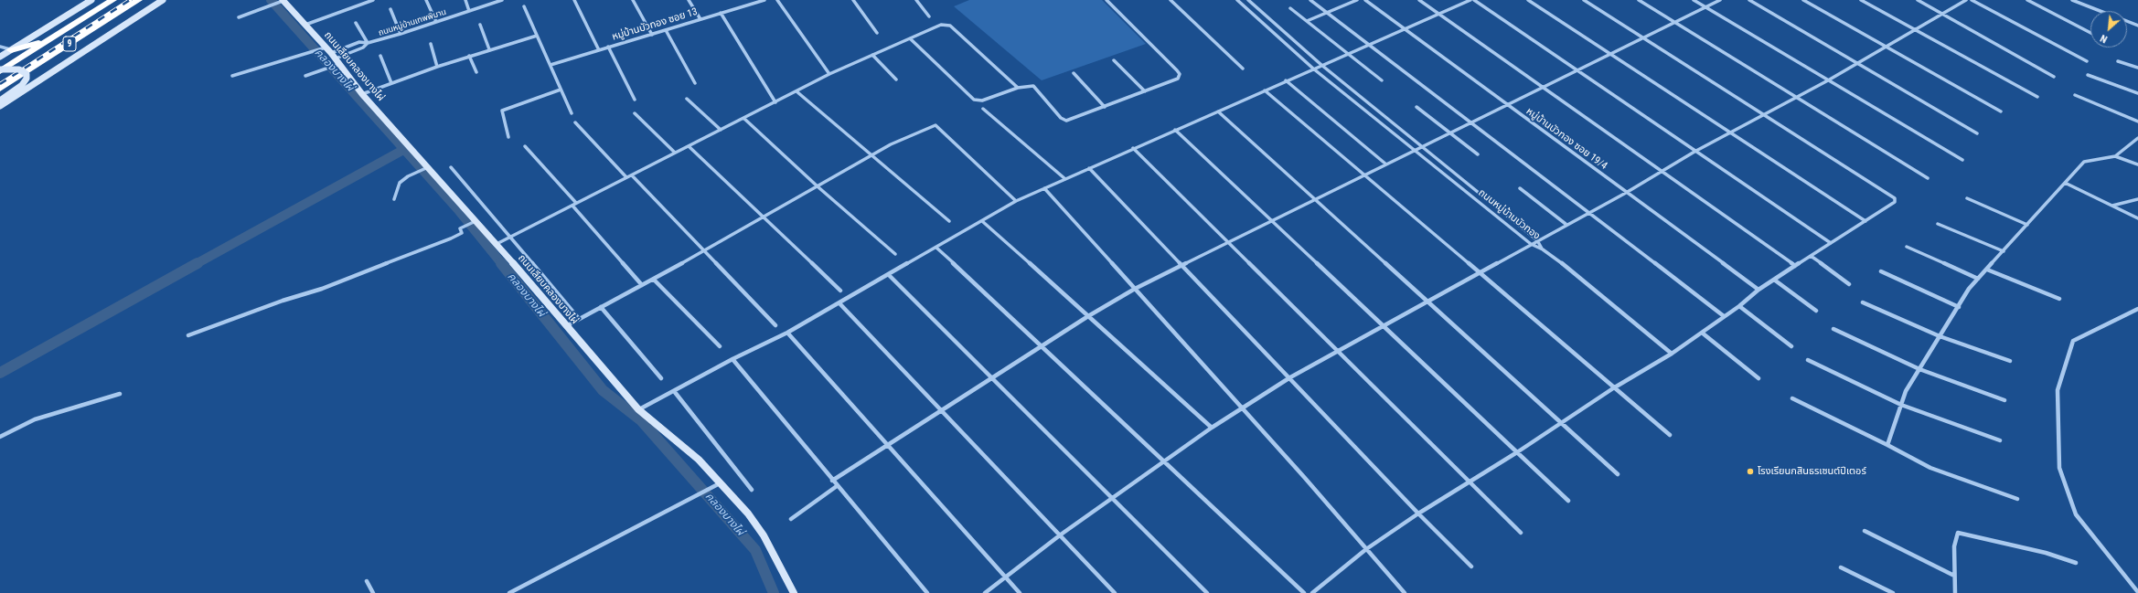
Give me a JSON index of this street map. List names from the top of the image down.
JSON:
{
  "streets": {
    "highway": ["9"],
    "street": [
      "ถนนหมู่บ้านเทพพิมาน",
      "หมู่บ้านบัวทอง ซอย 13",
      "ถนนเลียบคลองบางไผ่",
      "หมู่บ้านบัวทอง ซอย 19/4",
      "ถนนหมู่บ้านบัวทอง"
    ]
  },
  "crossings": [
    ["ถนนหมู่บ้านเทพพิมาน", "ถนนเลียบคลองบางไผ่"]
  ],
  "water": ["คลองบางไผ่"],
  "places": ["โรงเรียนกสินธรเซนต์ปีเตอร์"],
  "north": "bottom left"
}
